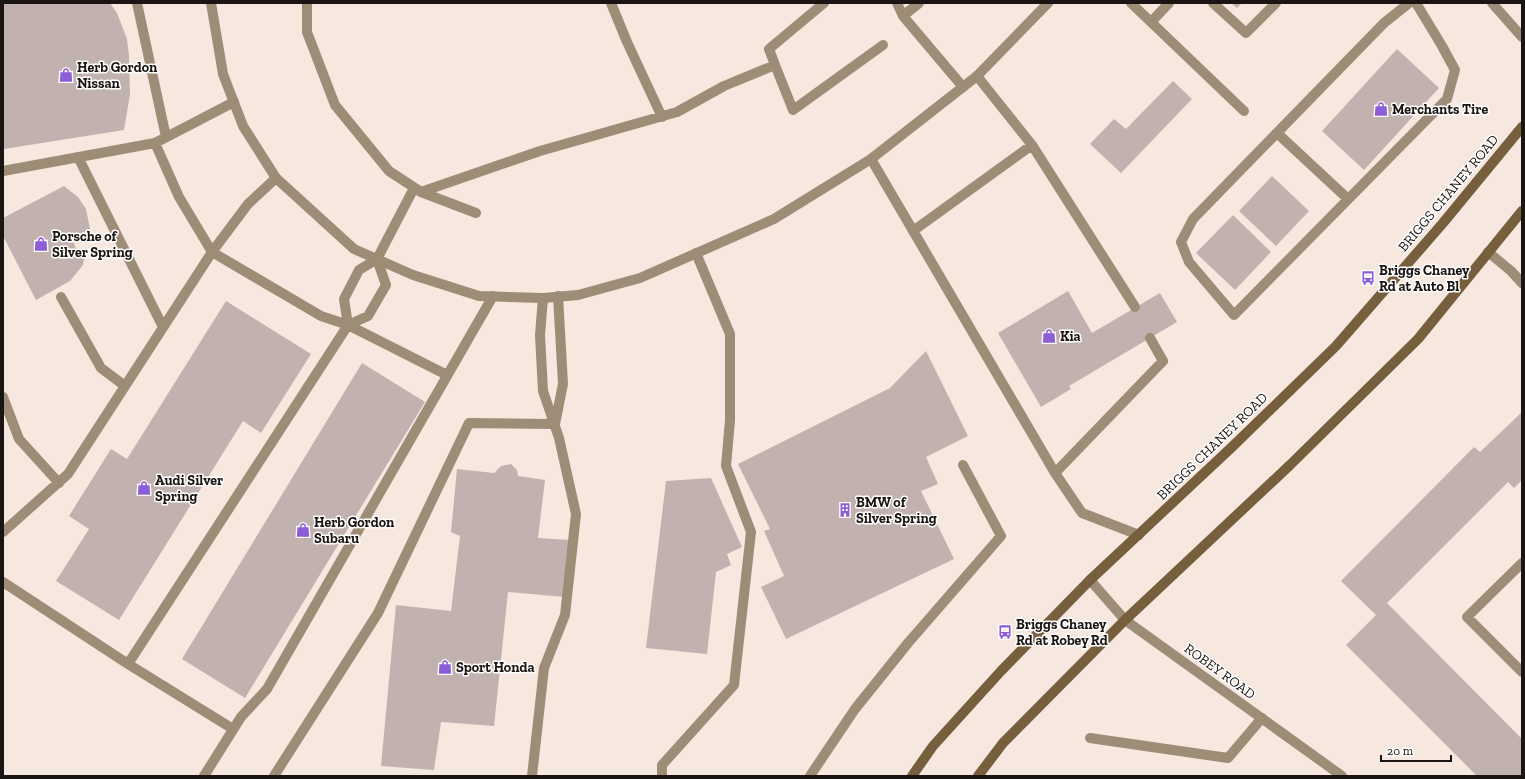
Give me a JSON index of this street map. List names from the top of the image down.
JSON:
{
  "streets": {
    "main road": ["BRIGGS CHANEY ROAD"],
    "street": ["ROBEY ROAD"]
  },
  "crossings": [
    ["BRIGGS CHANEY ROAD", "ROBEY ROAD"]
  ],
  "places": {
    "shop": [
      "Herb Gordon Nissan",
      "Merchants Tire",
      "Porsche of Silver Spring",
      "Kia",
      "Audi Silver Spring",
      "Herb Gordon Subaru",
      "Sport Honda"
    ],
    "bus stop": ["Briggs Chaney Rd at Auto Bl", "Briggs Chaney Rd at Robey Rd"],
    "building": ["BMW of Silver Spring"]
  },
  "scale_bar": "20 m"
}
